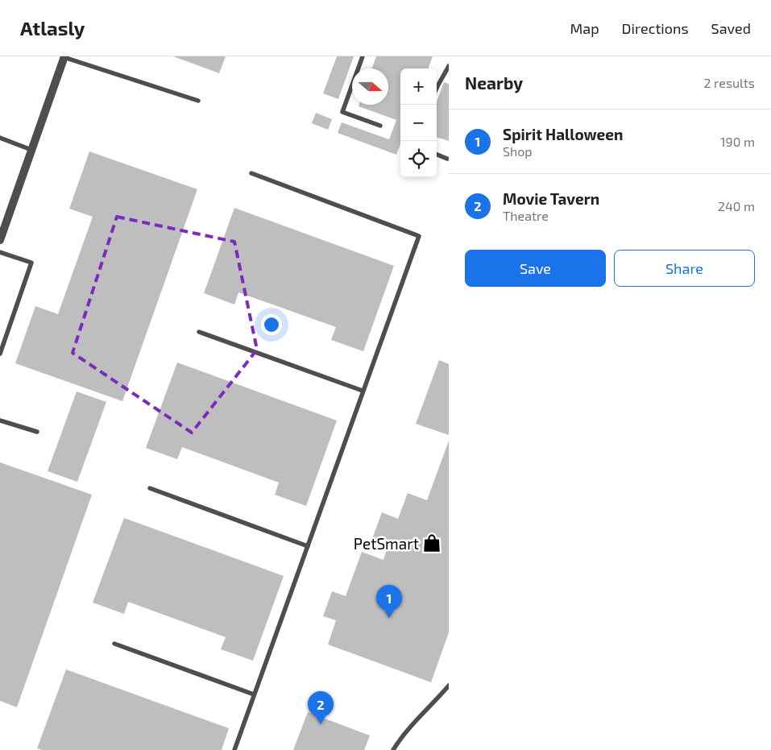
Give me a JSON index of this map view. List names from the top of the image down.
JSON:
{
  "places": {
    "shop": ["PetSmart"]
  },
  "north": "right",
  "page": {
    "header": "Atlasly",
    "nav": ["Map", "Directions", "Saved"],
    "heading": ["Nearby", "2 results"],
    "map_buttons": ["+", "−"],
    "list": [
      {
        "mark": "1",
        "name": "Spirit Halloween",
        "note": "Shop",
        "value": "190 m"
      },
      {
        "mark": "2",
        "name": "Movie Tavern",
        "note": "Theatre",
        "value": "240 m"
      }
    ],
    "buttons": ["Save", "Share"],
    "pins": ["1", "2"]
  }
}
